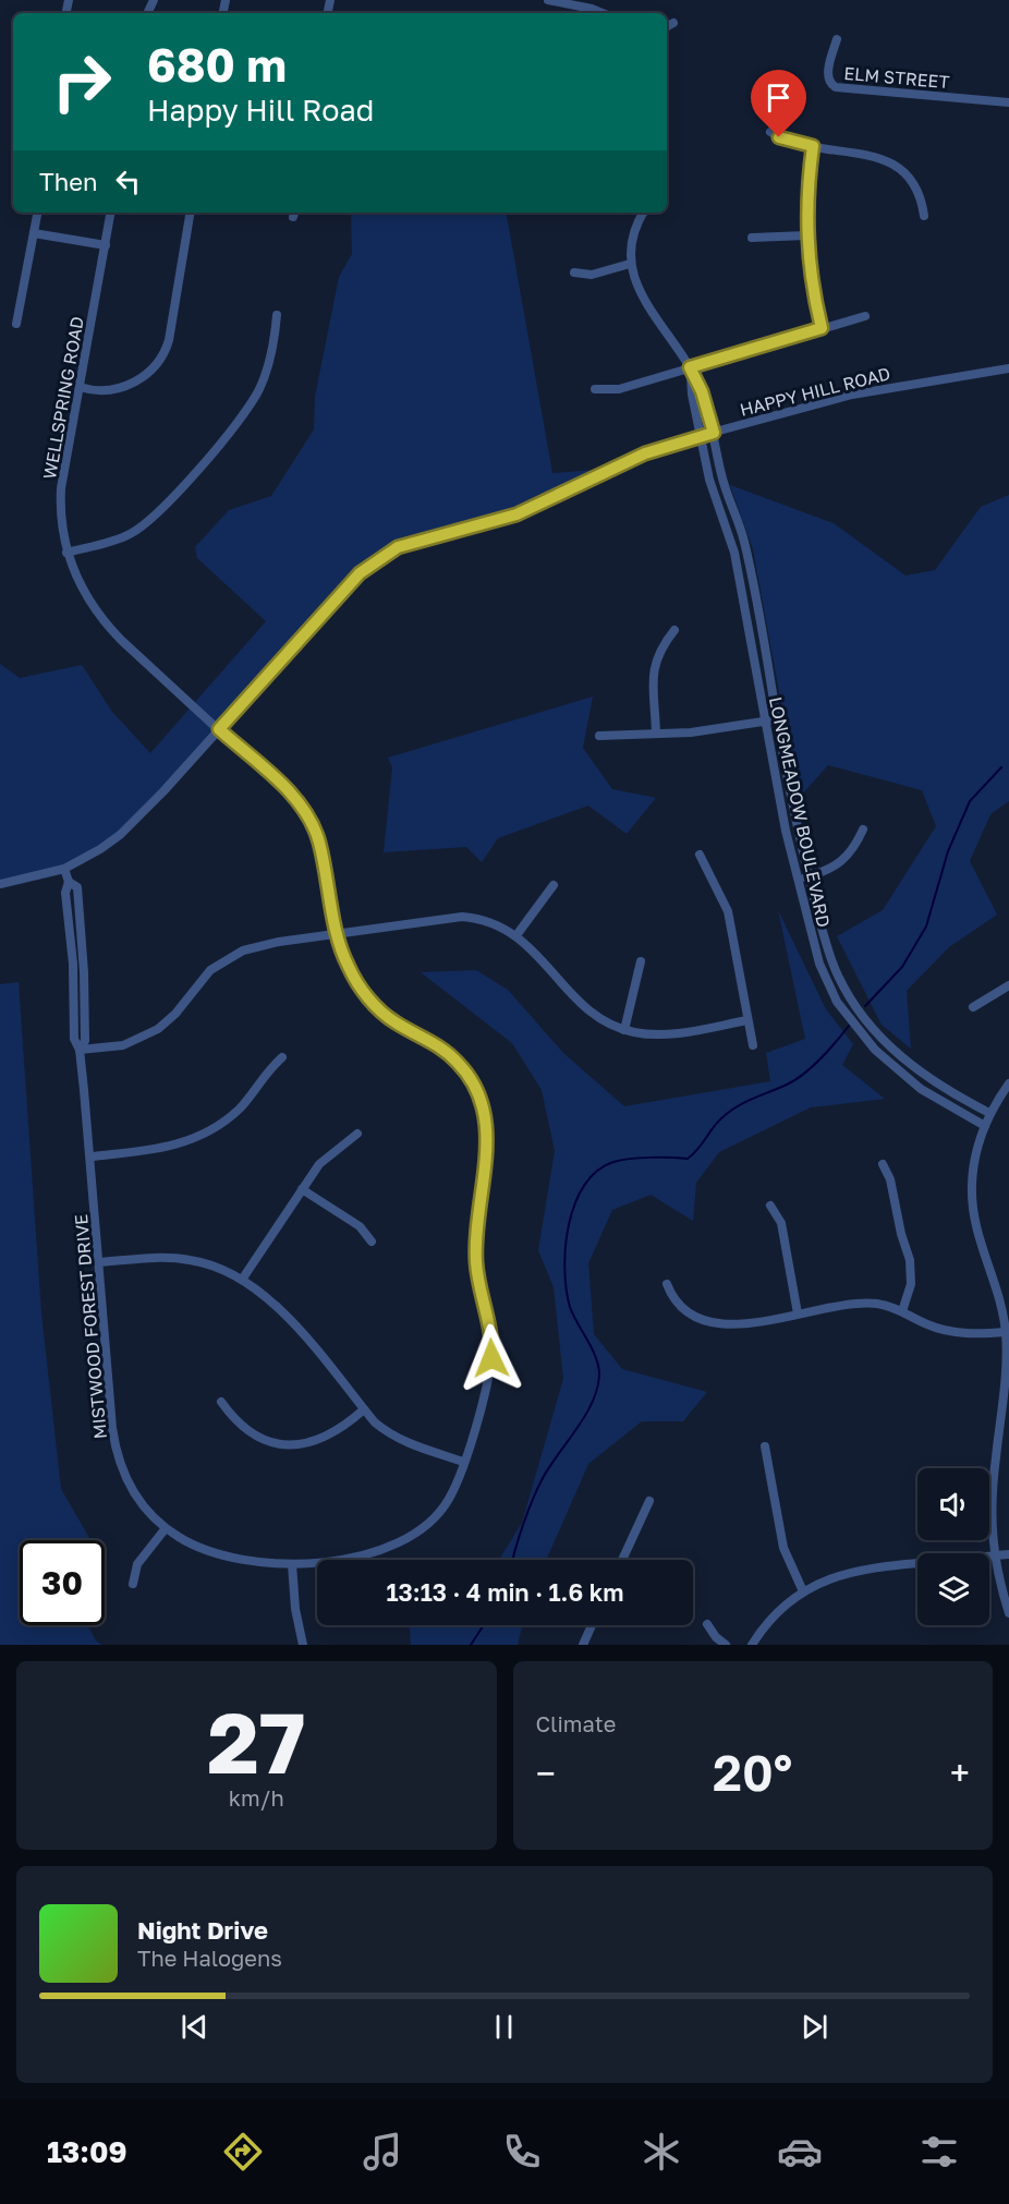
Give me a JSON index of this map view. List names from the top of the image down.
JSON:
{
  "streets": {
    "street": [
      "ELM STREET",
      "HAPPY HILL ROAD",
      "WELLSPRING ROAD",
      "LONGMEADOW BOULEVARD",
      "MISTWOOD FOREST DRIVE"
    ]
  },
  "crossings": [
    ["HAPPY HILL ROAD", "WELLSPRING ROAD"],
    ["HAPPY HILL ROAD", "LONGMEADOW BOULEVARD"],
    ["HAPPY HILL ROAD", "MISTWOOD FOREST DRIVE"],
    ["WELLSPRING ROAD", "MISTWOOD FOREST DRIVE"]
  ],
  "page": {
    "turn": ["680 m", "Happy Hill Road"],
    "then": "Then",
    "limit": "30",
    "trip": "13:13 · 4 min · 1.6 km",
    "tile": [
      ["27", "km/h"],
      "Climate"
    ],
    "heat": ["−", "20°", "+"],
    "song": ["Night Drive", "The Halogens"],
    "tabs": "13:09"
  }
}
